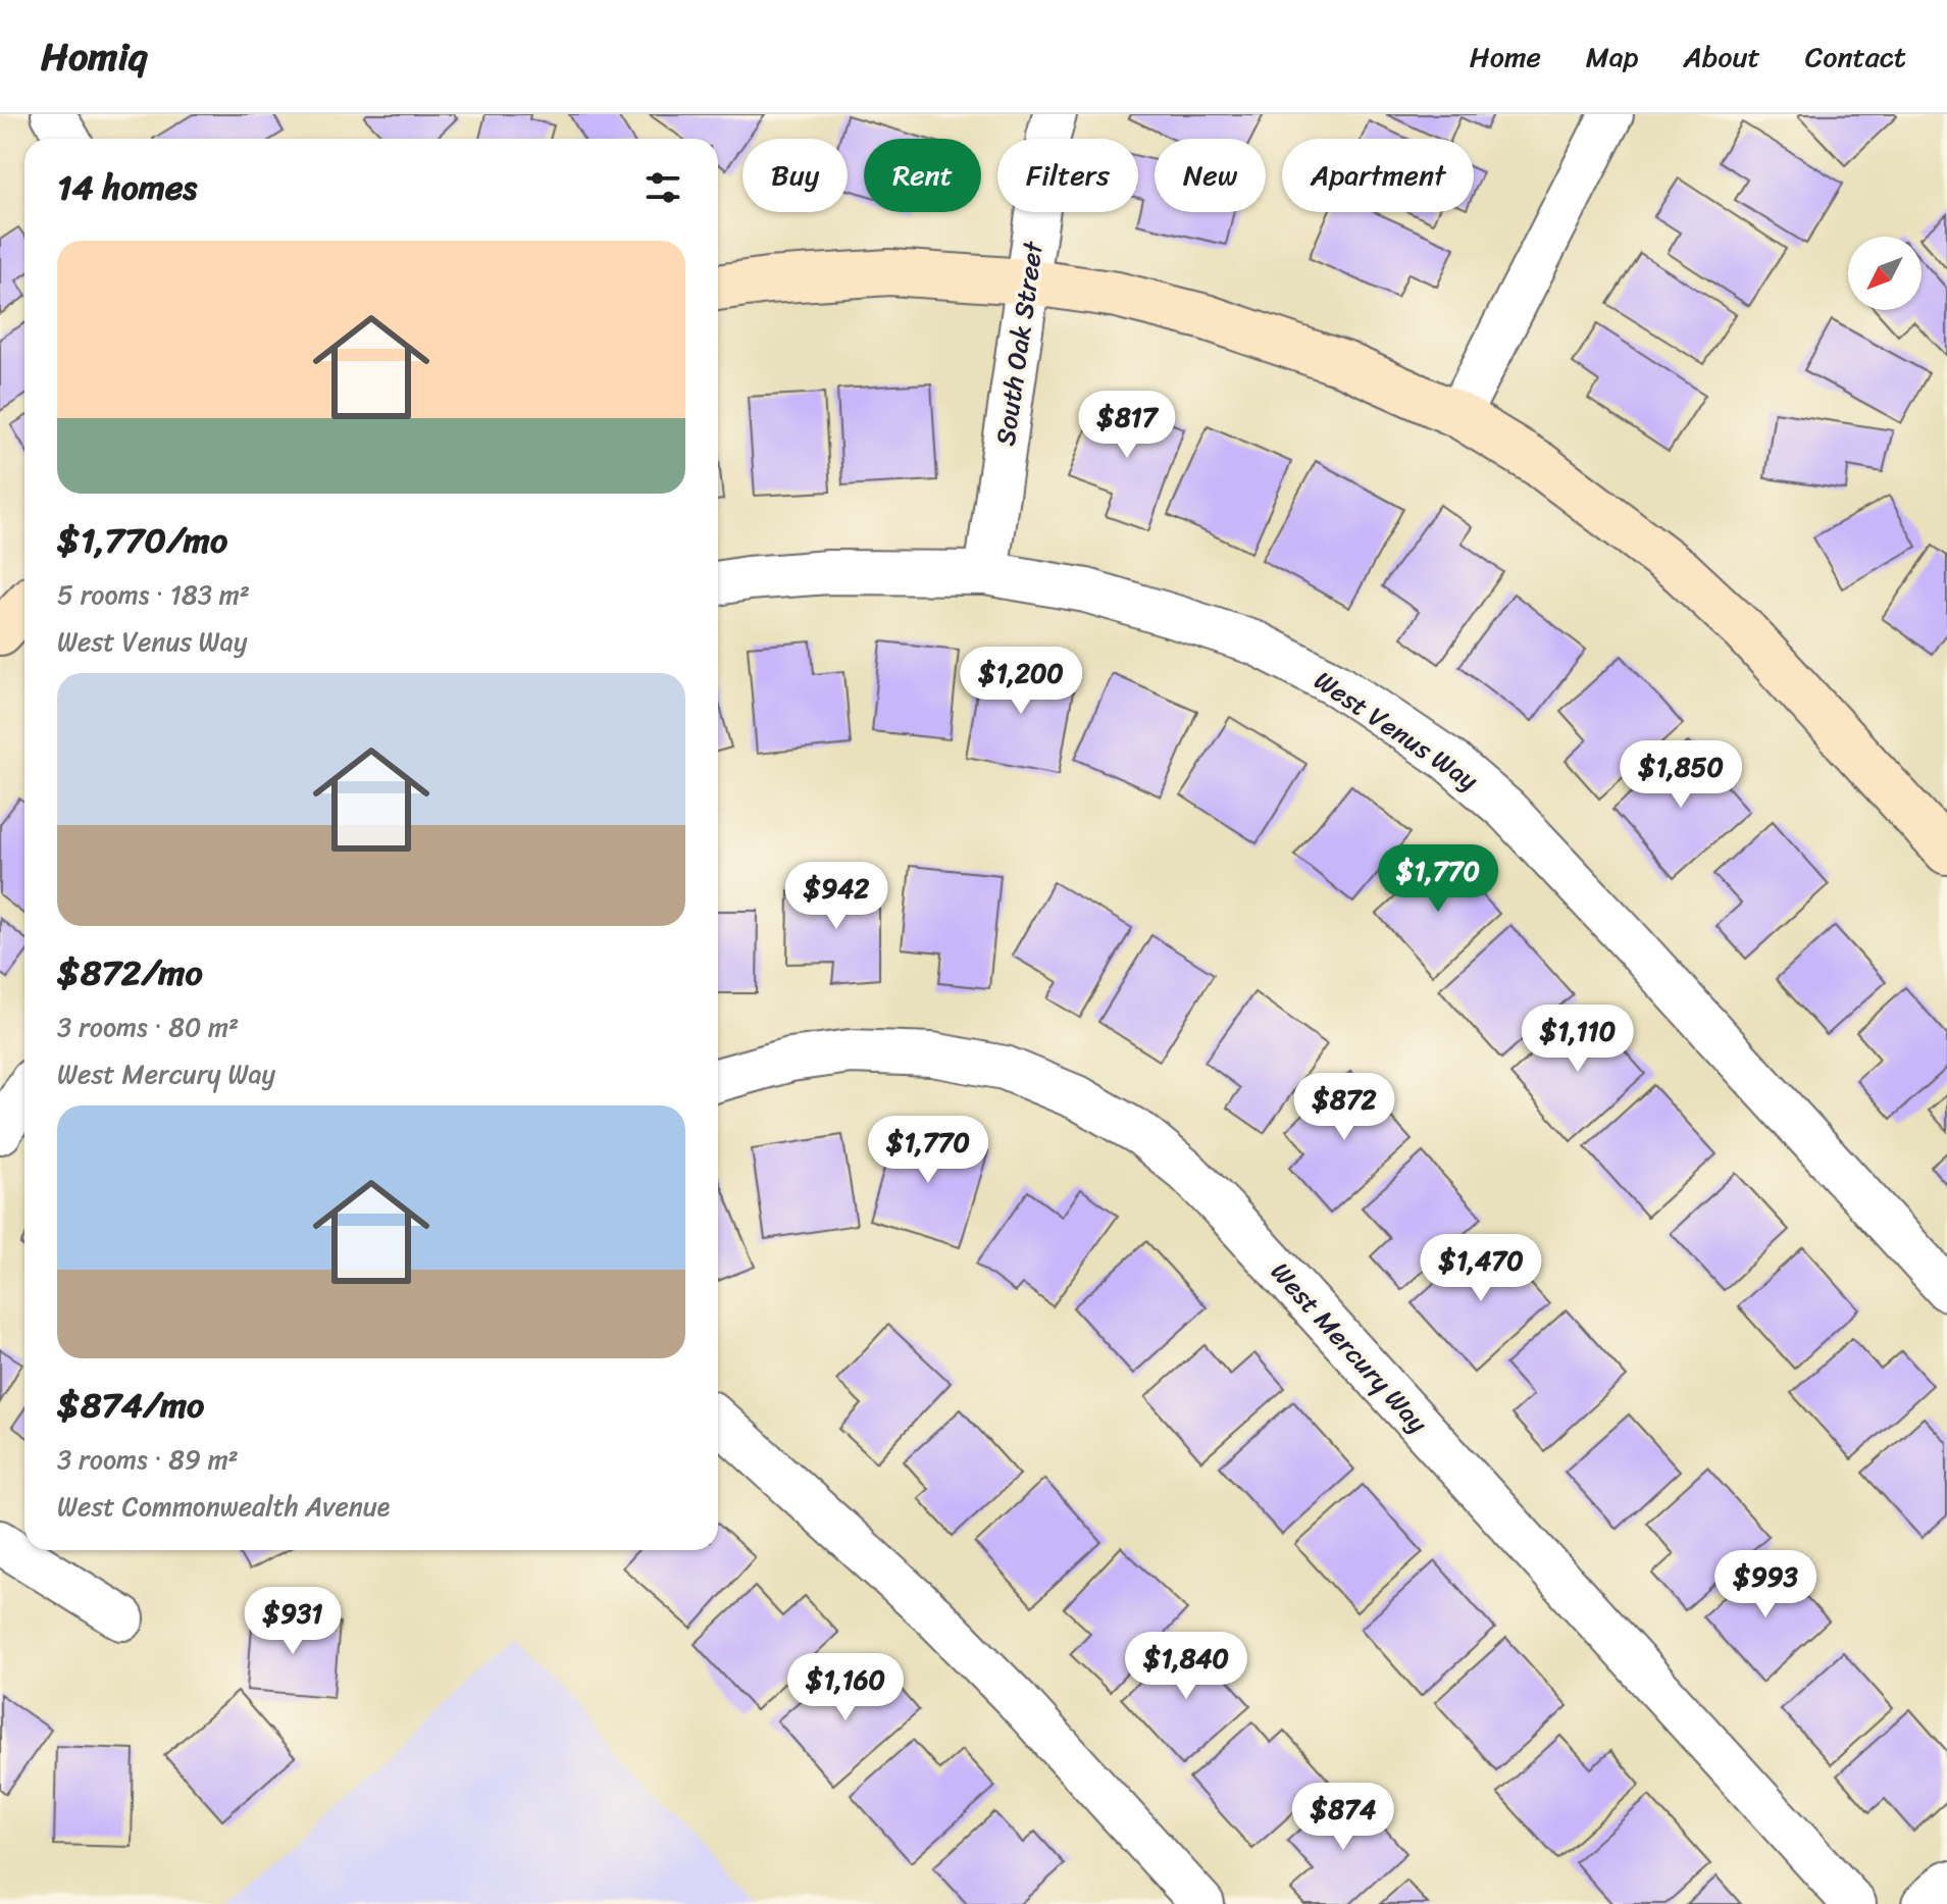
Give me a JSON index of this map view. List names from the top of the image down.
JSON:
{
  "streets": {
    "street": ["South Oak Street", "West Venus Way", "West Mercury Way"]
  },
  "crossings": [
    ["South Oak Street", "West Venus Way"]
  ],
  "north": "bottom left",
  "page": {
    "header": "Homiq",
    "nav": [
      "Home",
      "Map",
      "About",
      "Contact"
    ],
    "chip": [
      "Buy",
      "Rent",
      "Filters",
      "New",
      "Apartment"
    ],
    "heading": "14 homes",
    "list": [
      {
        "name": "$1,770/mo",
        "note": "5 rooms · 183 m² · West Venus Way"
      },
      {
        "name": "$872/mo",
        "note": "3 rooms · 80 m² · West Mercury Way"
      },
      {
        "name": "$874/mo",
        "note": "3 rooms · 89 m² · West Commonwealth Avenue"
      }
    ],
    "price": [
      "$817",
      "$1,200",
      "$1,850",
      "$1,770",
      "$942",
      "$1,110",
      "$872",
      "$1,770",
      "$1,470",
      "$993",
      "$931",
      "$1,840",
      "$1,160",
      "$874"
    ]
  }
}
